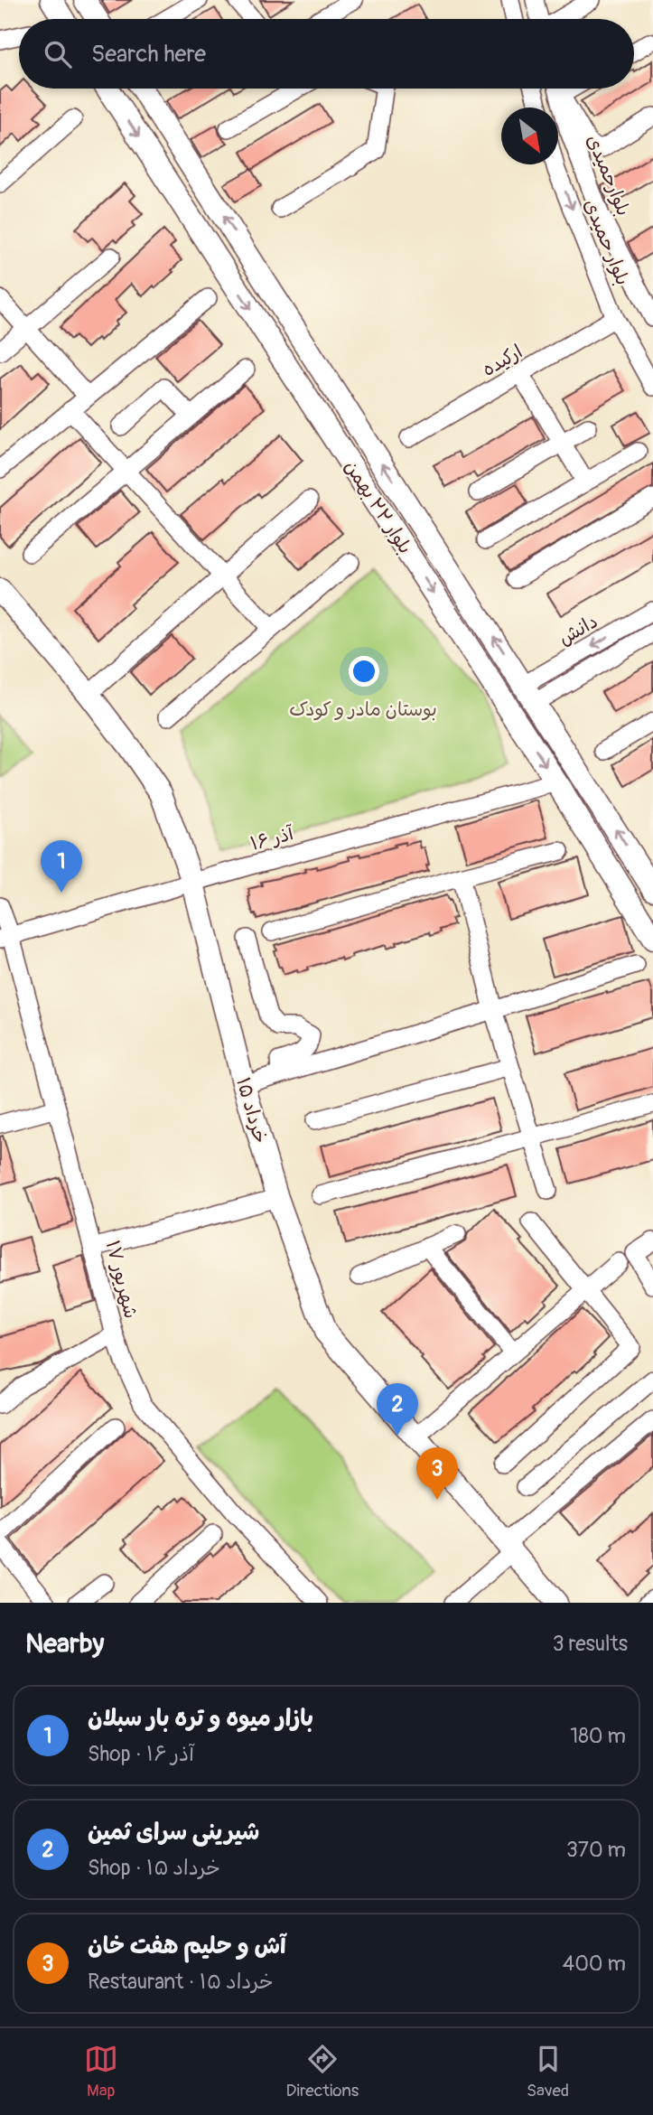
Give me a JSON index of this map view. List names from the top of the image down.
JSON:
{
  "streets": {
    "main road": ["بلوار ۲۲ بهمن", "۱۵ خرداد"],
    "street": [
      "بلوارحمیدی",
      "بلوار حمیدی",
      "ارکیده",
      "دانش",
      "۱۶ آذر",
      "۱۷ شهریور"
    ]
  },
  "crossings": [
    ["بلوار حمیدی", "ارکیده"],
    ["بلوار ۲۲ بهمن", "دانش"],
    ["بلوار ۲۲ بهمن", "۱۶ آذر"],
    ["۱۶ آذر", "۱۵ خرداد"],
    ["۱۶ آذر", "۱۷ شهریور"]
  ],
  "one_way": ["بلوار حمیدی"],
  "parks": ["بوستان مادر و کودک"],
  "north": "bottom right",
  "page": {
    "search": "Search here",
    "pins": ["1", "2", "3"],
    "heading": ["Nearby", "3 results"],
    "list": [
      {
        "mark": "1",
        "name": "بازار میوه و تره بار سبلان",
        "note": "Shop · ۱۶ آذر",
        "value": "180 m"
      },
      {
        "mark": "2",
        "name": "شیرینی سرای ثمین",
        "note": "Shop · ۱۵ خرداد",
        "value": "370 m"
      },
      {
        "mark": "3",
        "name": "آش و حلیم هفت خان",
        "note": "Restaurant · ۱۵ خرداد",
        "value": "400 m"
      }
    ],
    "nav": ["Map", "Directions", "Saved"]
  }
}
